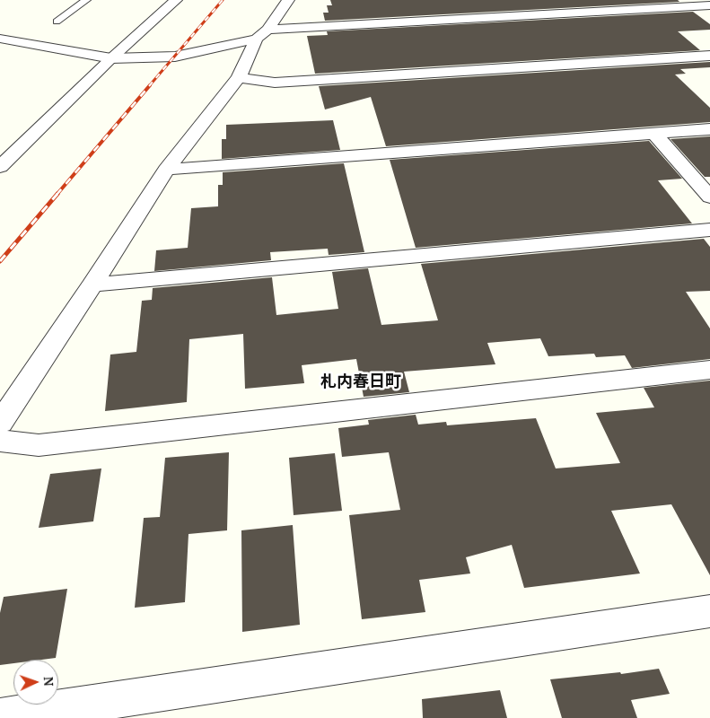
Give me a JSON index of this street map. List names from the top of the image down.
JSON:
{
  "districts": ["札内春日町"],
  "north": "right"
}
